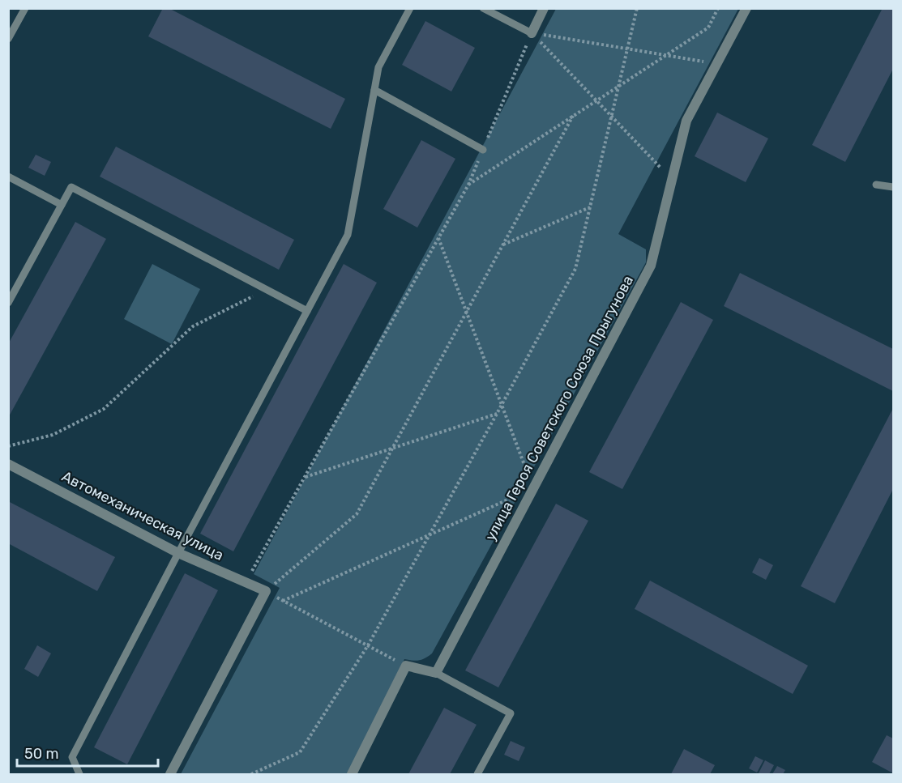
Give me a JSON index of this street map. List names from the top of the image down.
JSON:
{
  "streets": {
    "street": ["улица Героя Советского Союза Прыгунова", "Автомеханическая улица"]
  },
  "scale_bar": "50 m"
}
